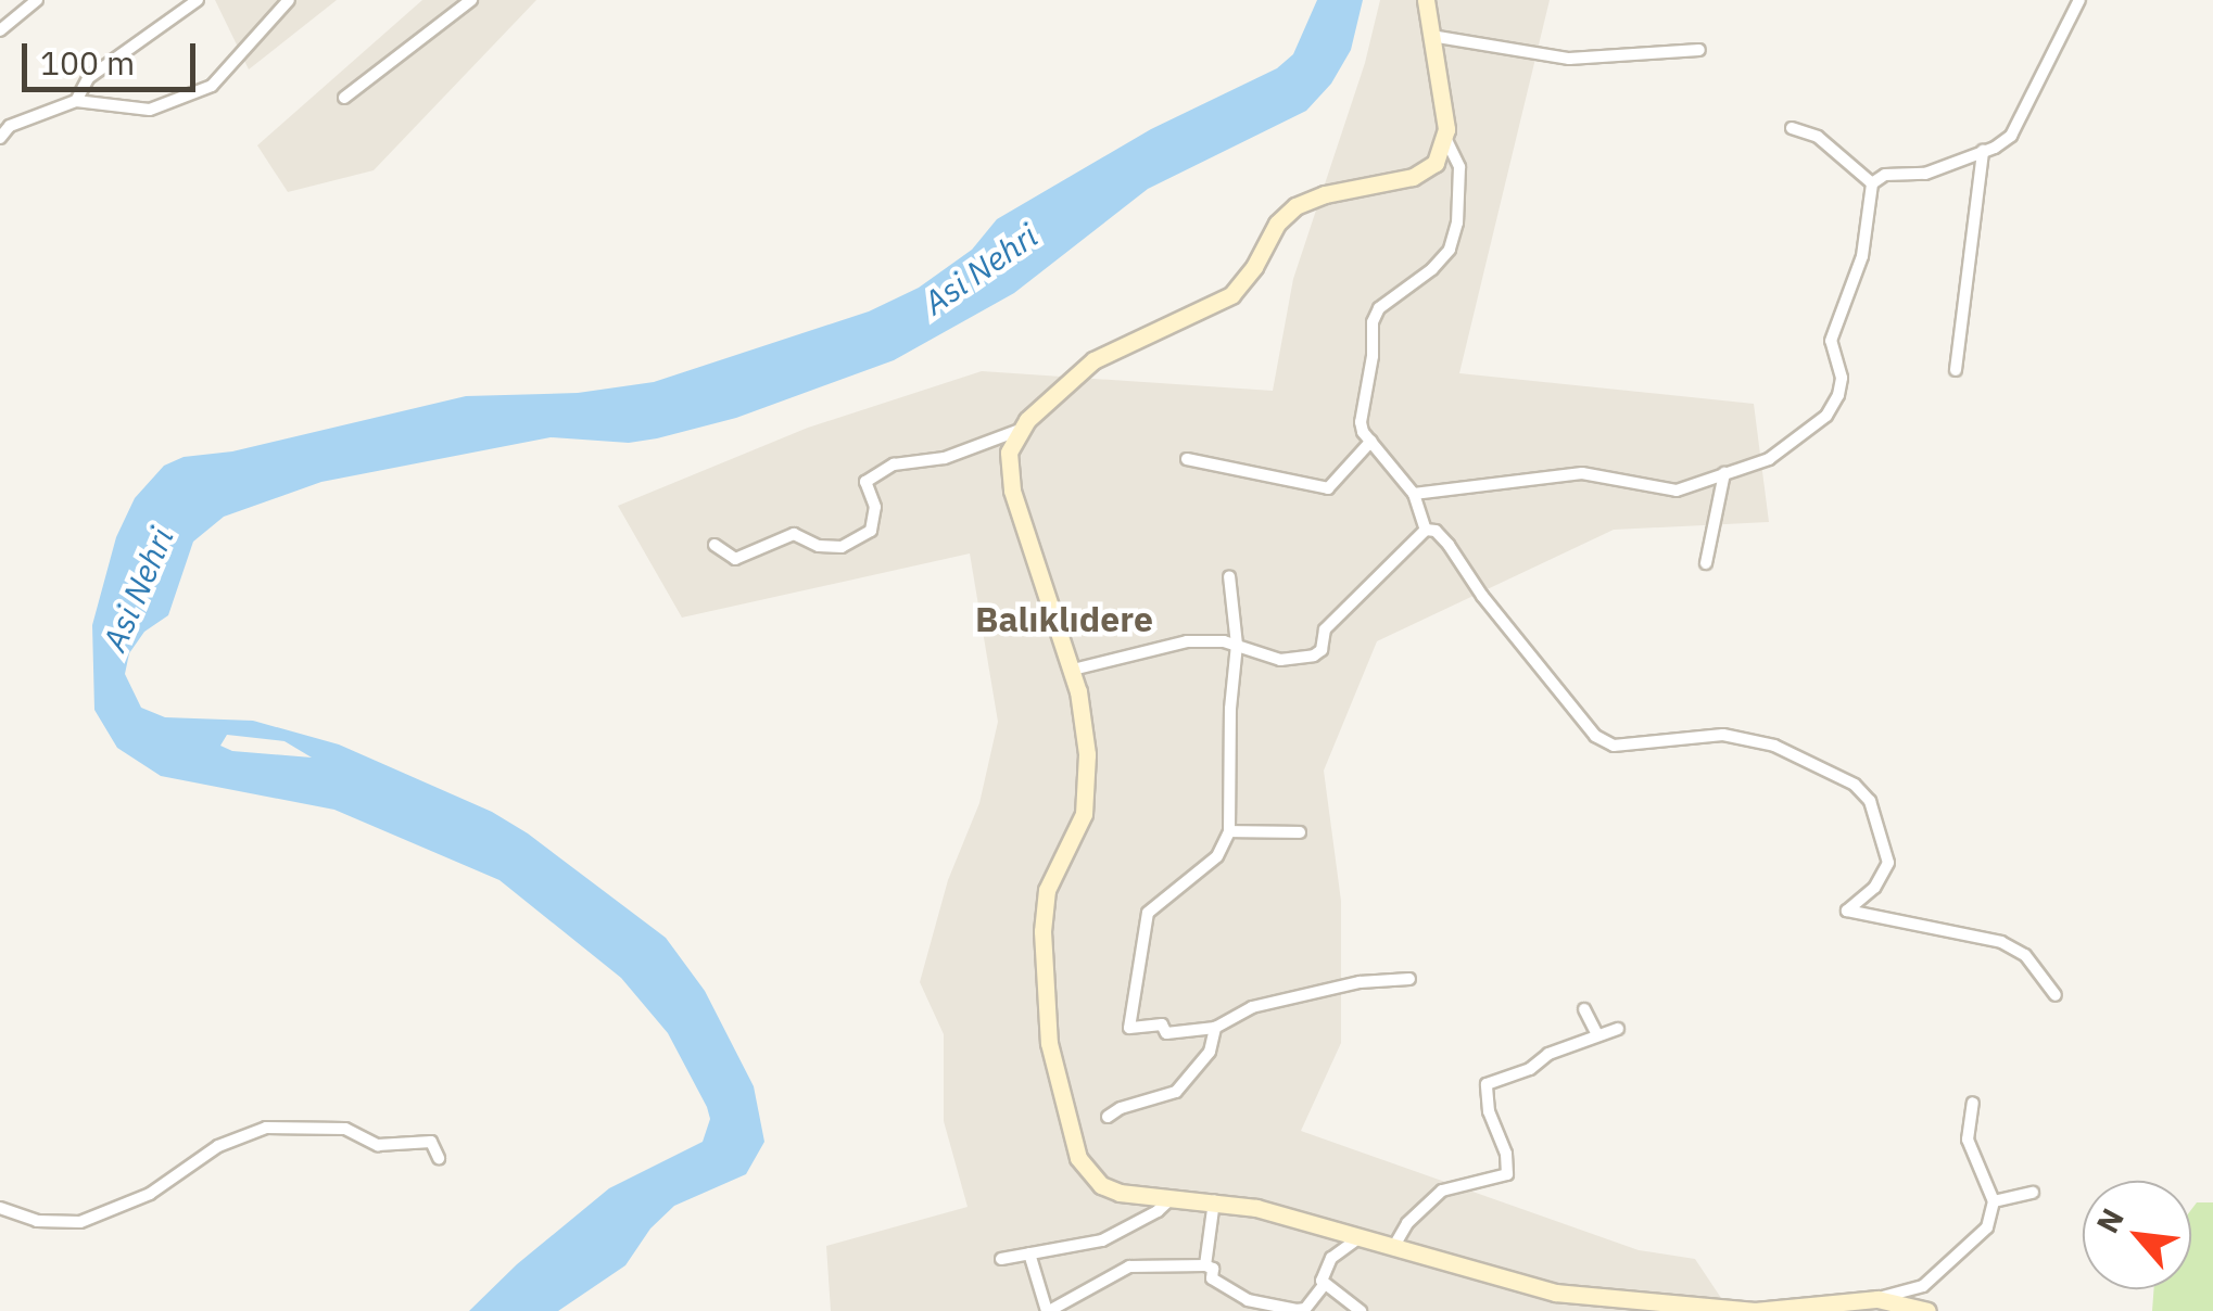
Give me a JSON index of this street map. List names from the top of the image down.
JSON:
{
  "districts": ["Balıklıdere"],
  "water": ["Asi Nehri"],
  "scale_bar": "100 m",
  "north": "top left"
}
